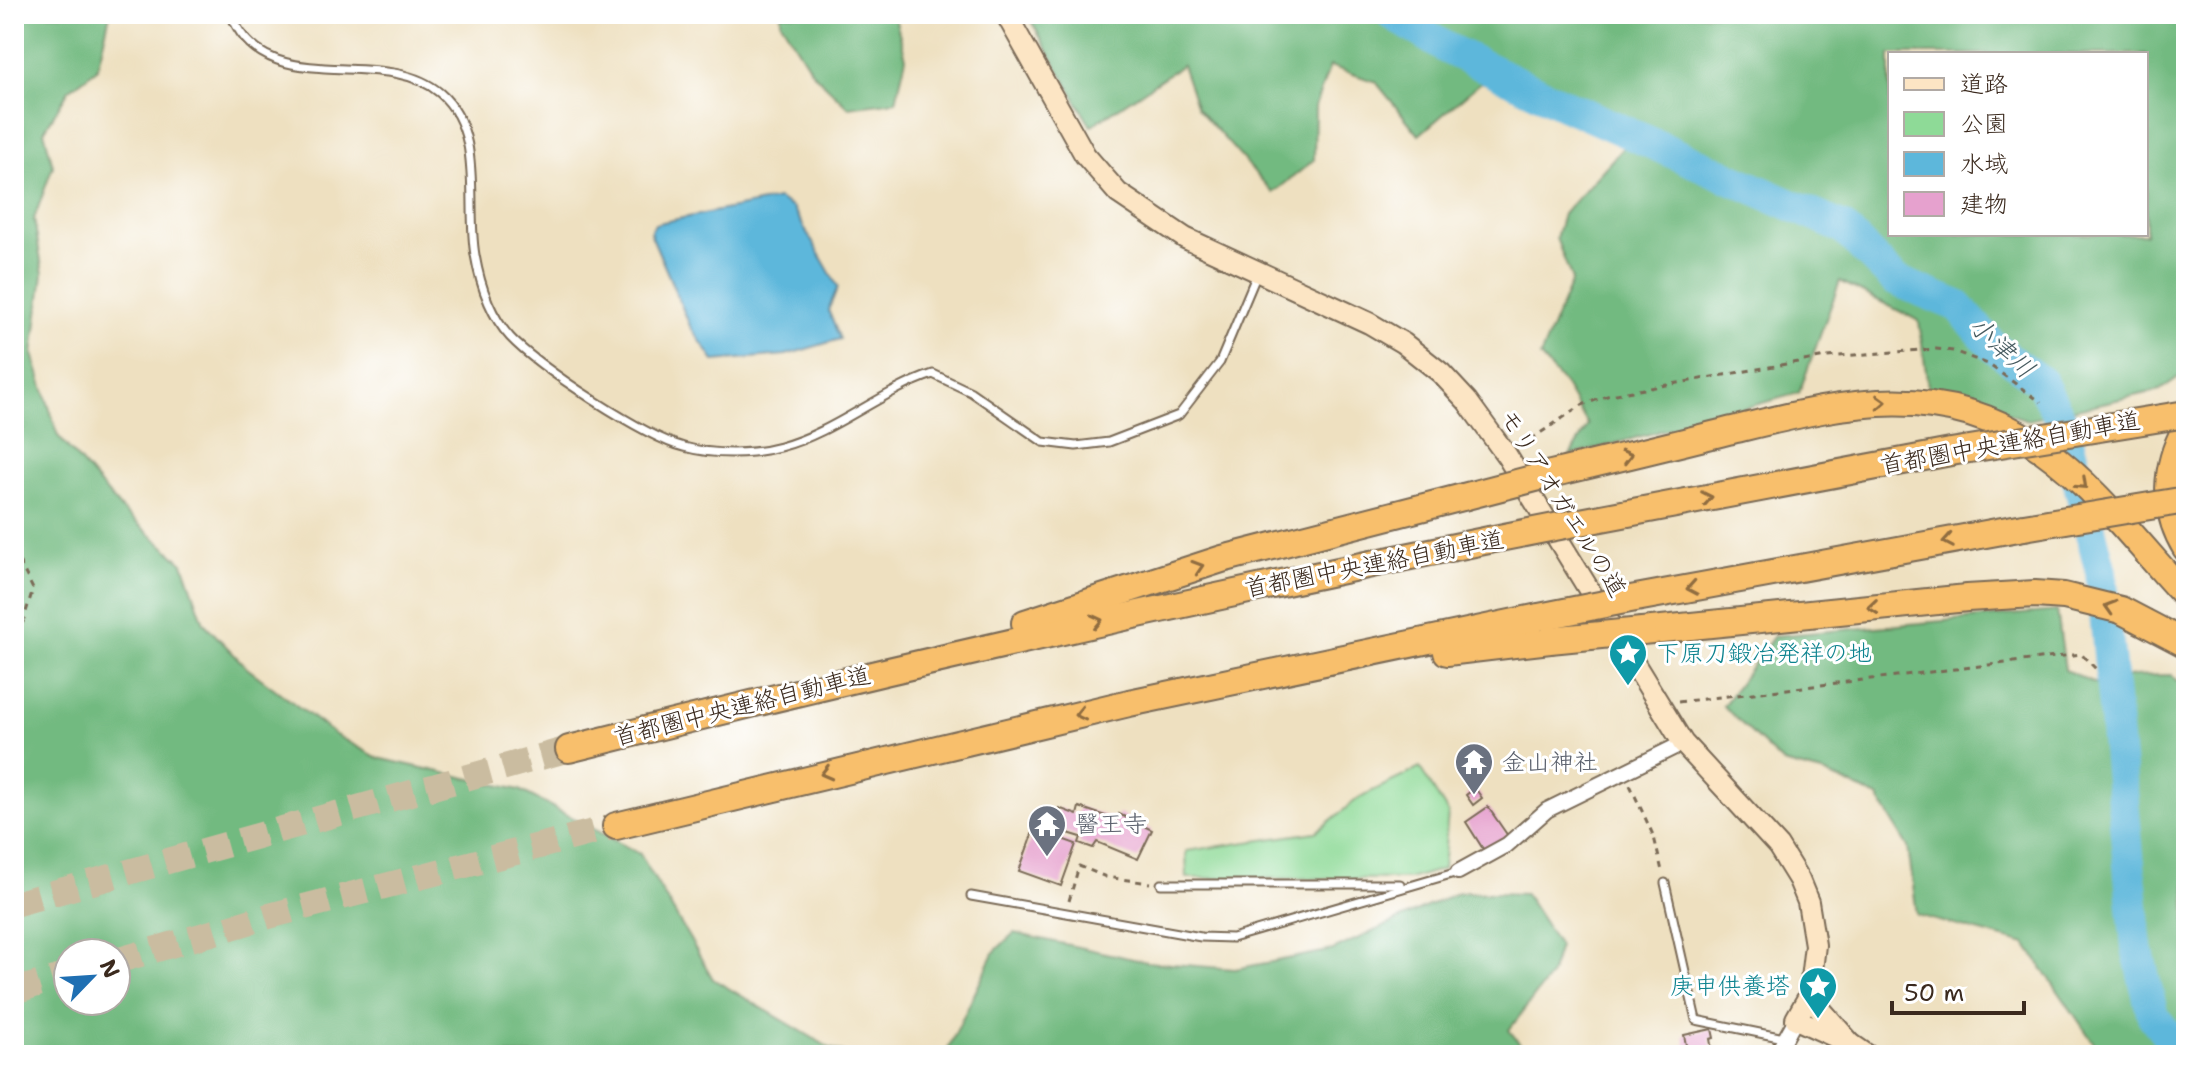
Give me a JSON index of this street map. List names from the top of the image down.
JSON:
{
  "streets": {
    "highway": ["首都圏中央連絡自動車道"],
    "street": ["モリアオガエルの道"]
  },
  "water": ["小津川"],
  "places": {
    "place": ["下原刀鍛冶発祥の地", "庚申供養塔"],
    "temple": ["金山神社", "醫王寺"]
  },
  "legend": [
    "道路",
    "公園",
    "水域",
    "建物"
  ],
  "scale_bar": "50 m",
  "north": "top right"
}
